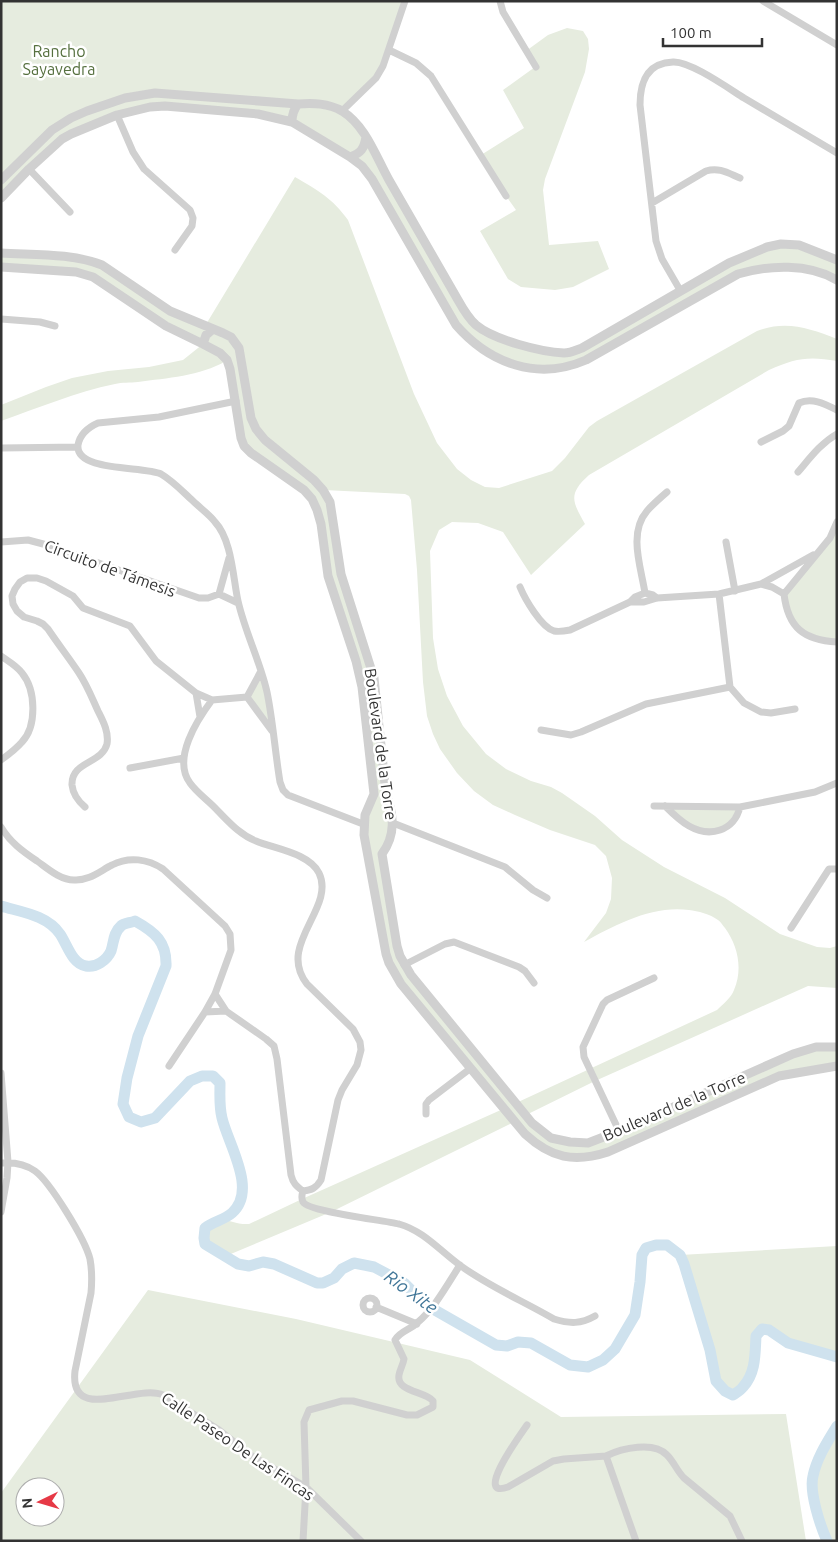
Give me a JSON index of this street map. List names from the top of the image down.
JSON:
{
  "streets": {
    "street": ["Circuito de Támesis", "Boulevard de la Torre", "Calle Paseo De Las Fincas"]
  },
  "water": ["Rio Xite"],
  "parks": ["Rancho Sayavedra"],
  "scale_bar": "100 m",
  "north": "left"
}
